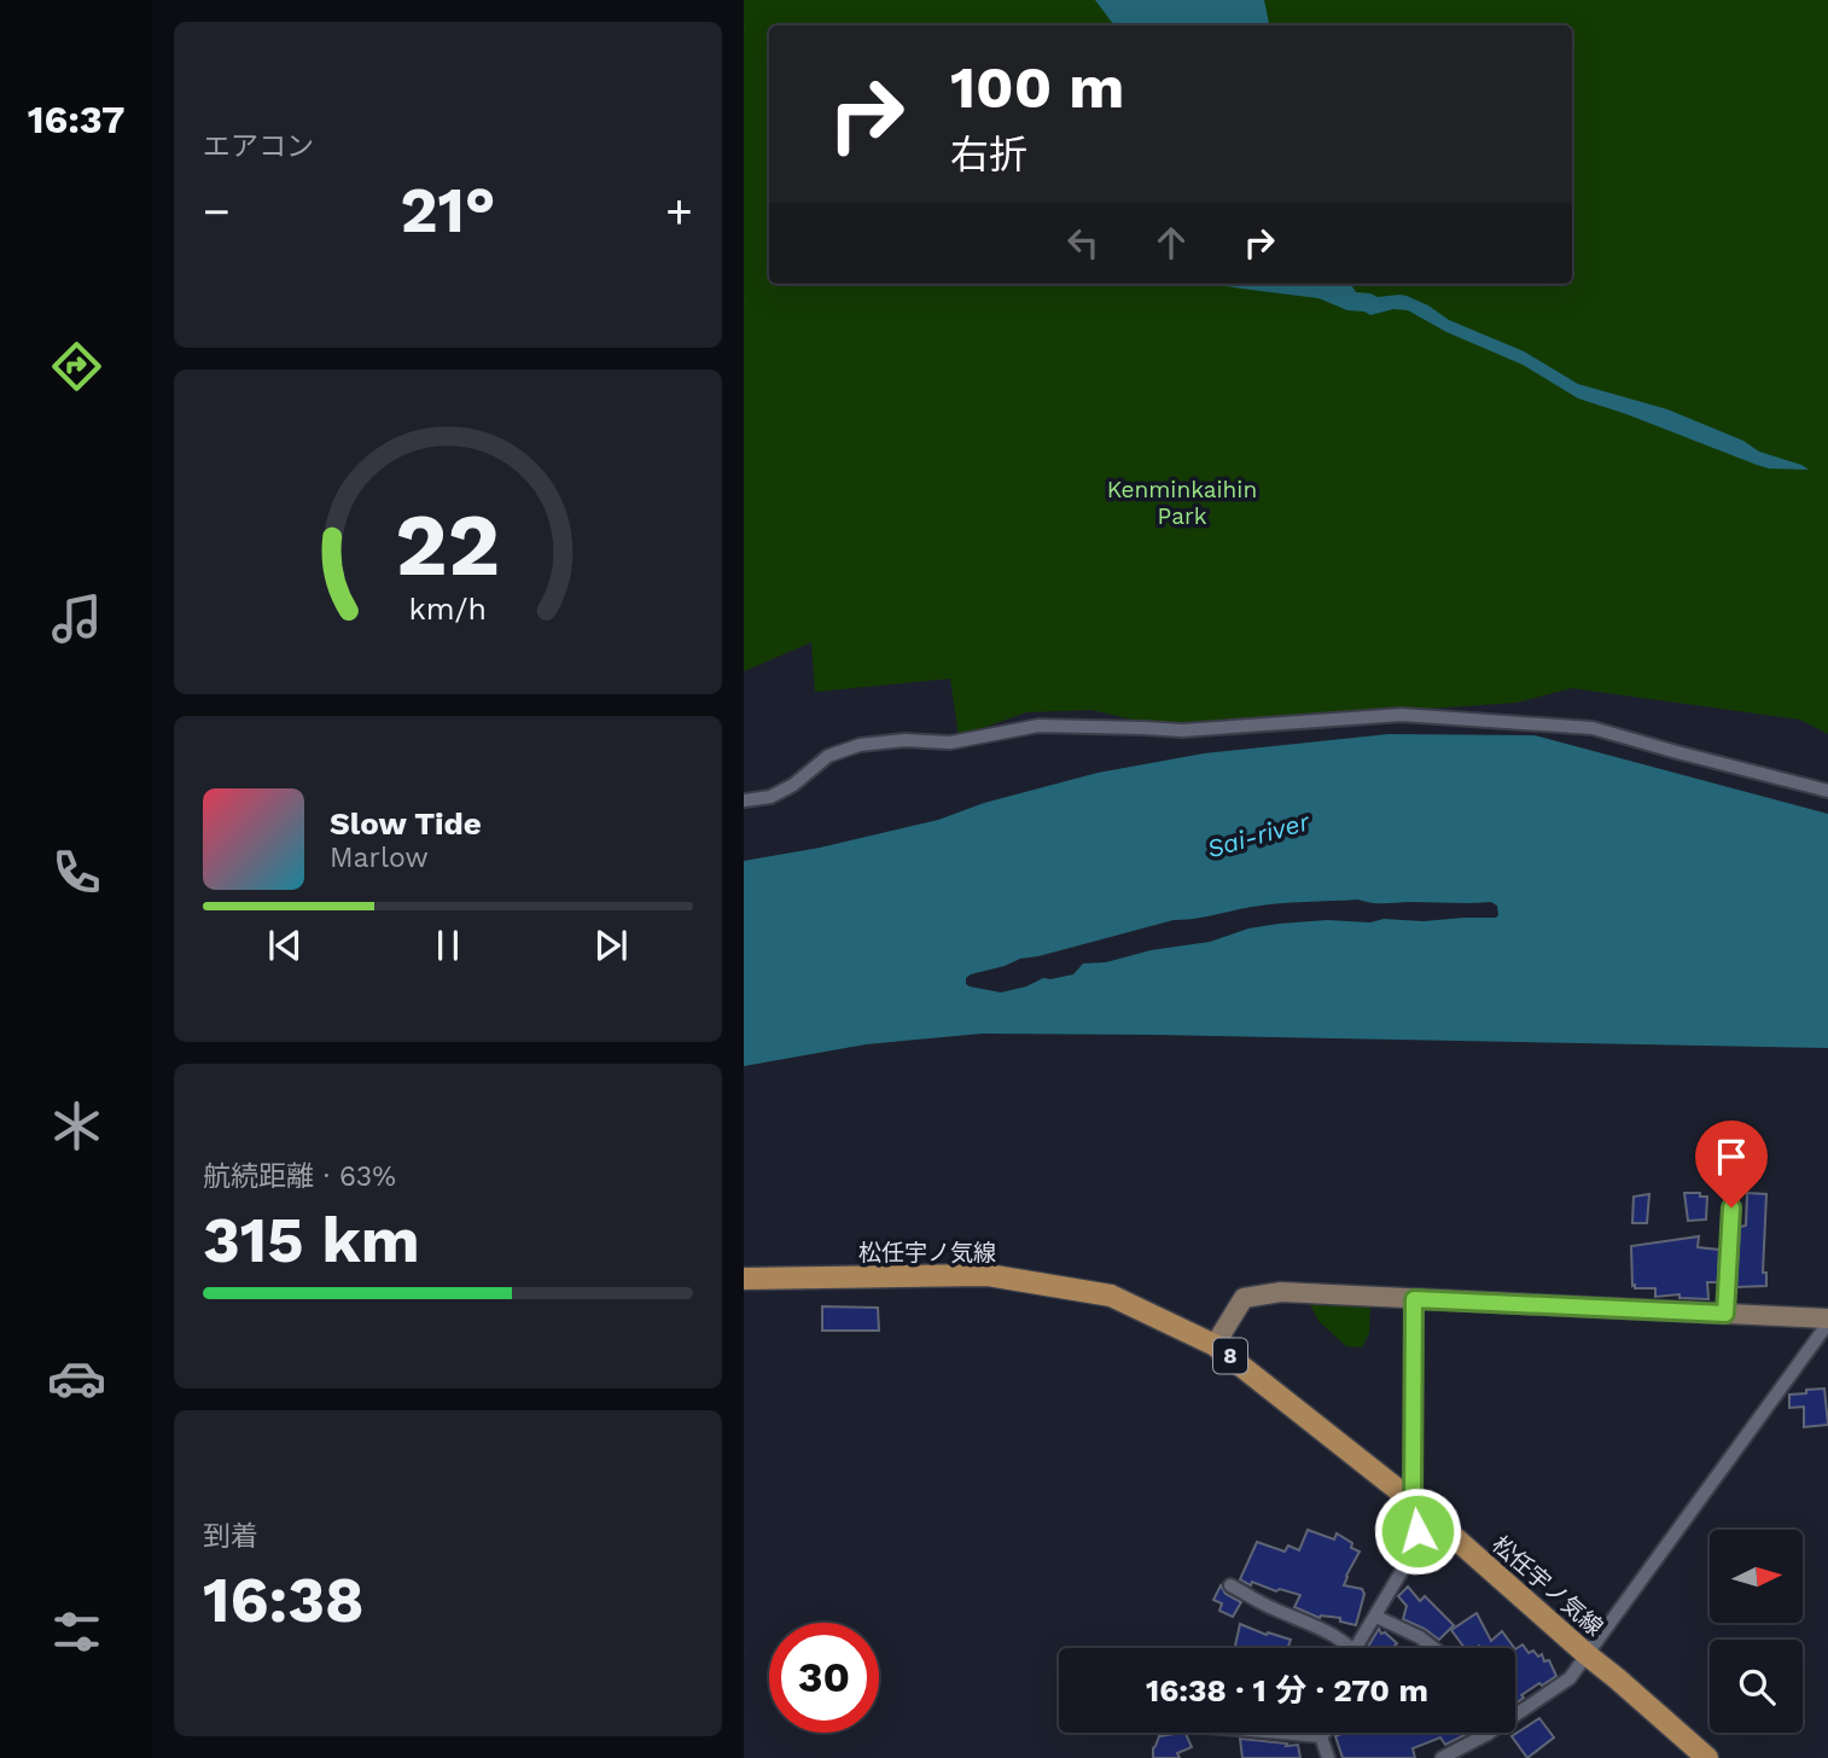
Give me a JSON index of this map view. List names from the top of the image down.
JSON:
{
  "streets": {
    "main road": ["松任宇ノ気線", "8"]
  },
  "water": ["Sai-river"],
  "parks": ["Kenminkaihin Park"],
  "north": "right",
  "page": {
    "tabs": "16:37",
    "tile": [
      "エアコン",
      ["航続距離 · 63%", "315 km"],
      ["到着", "16:38"]
    ],
    "turn": ["100 m", "右折"],
    "heat": ["−", "21°", "+"],
    "song": ["Slow Tide", "Marlow"],
    "limit": "30",
    "trip": "16:38 · 1 分 · 270 m",
    "gauge": ["22", "km/h"]
  }
}
